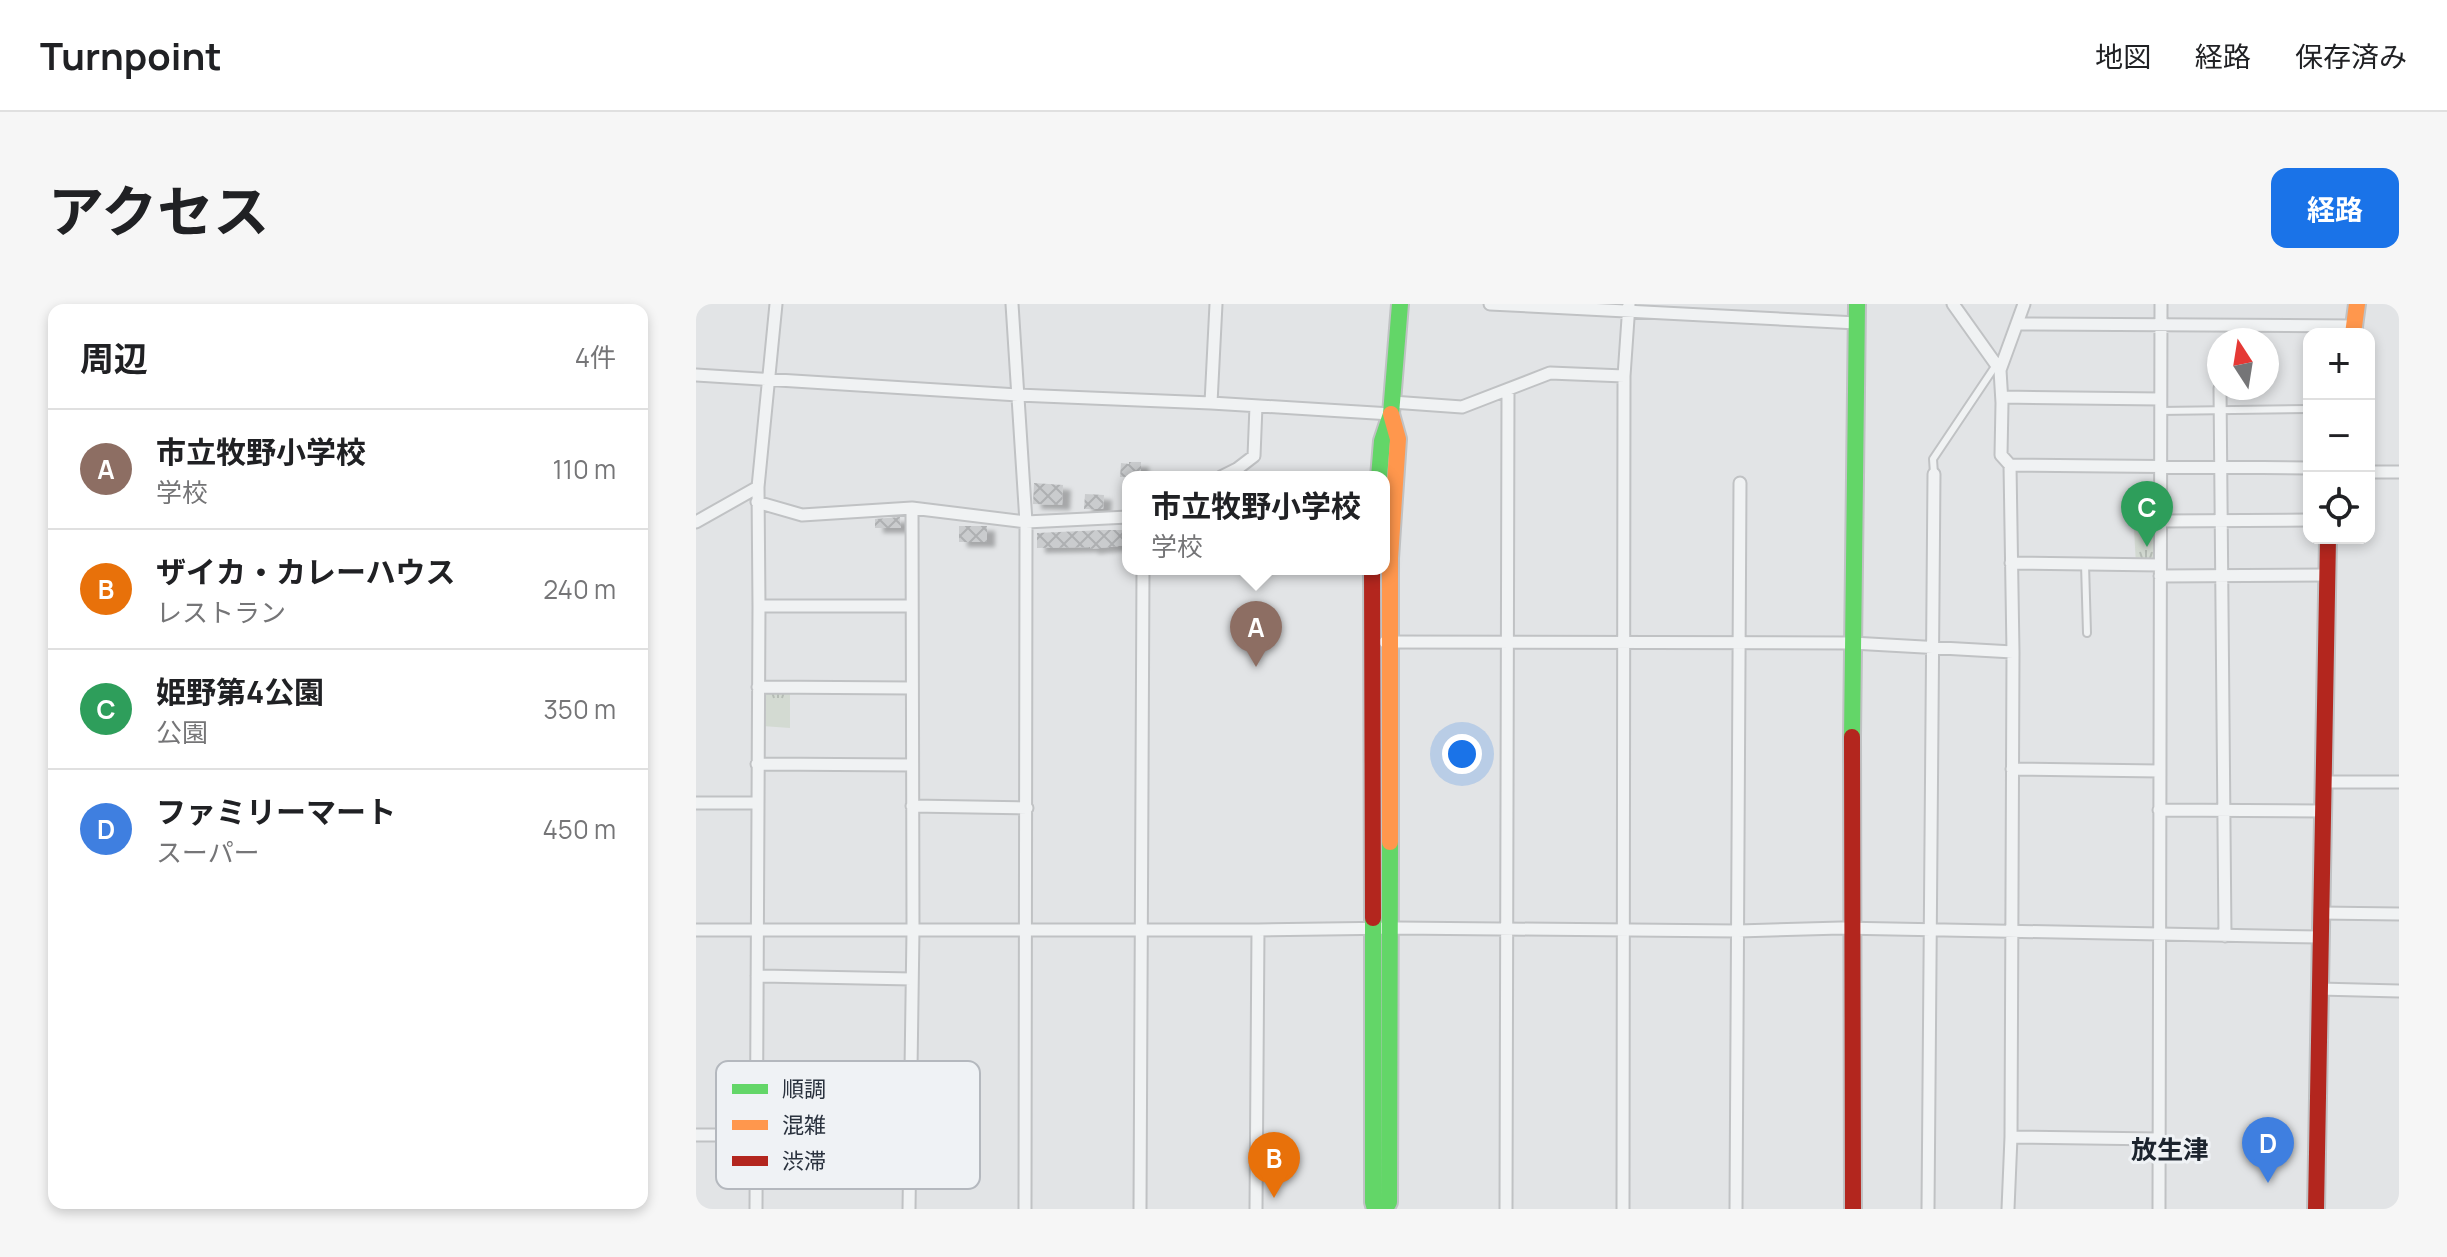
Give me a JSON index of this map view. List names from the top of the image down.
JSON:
{
  "districts": ["放生津"],
  "legend": ["順調", "混雑", "渋滞"],
  "north": "top",
  "page": {
    "header": "Turnpoint",
    "nav": ["地図", "経路", "保存済み"],
    "title": "アクセス",
    "buttons": "経路",
    "heading": ["周辺", "4件"],
    "map_buttons": ["+", "−"],
    "list": [
      {
        "mark": "A",
        "name": "市立牧野小学校",
        "note": "学校",
        "value": "110 m"
      },
      {
        "mark": "B",
        "name": "ザイカ・カレーハウス",
        "note": "レストラン",
        "value": "240 m"
      },
      {
        "mark": "C",
        "name": "姫野第4公園",
        "note": "公園",
        "value": "350 m"
      },
      {
        "mark": "D",
        "name": "ファミリーマート",
        "note": "スーパー",
        "value": "450 m"
      }
    ],
    "popup": ["市立牧野小学校", "学校"],
    "pins": [
      "C",
      "A",
      "D",
      "B"
    ]
  }
}
